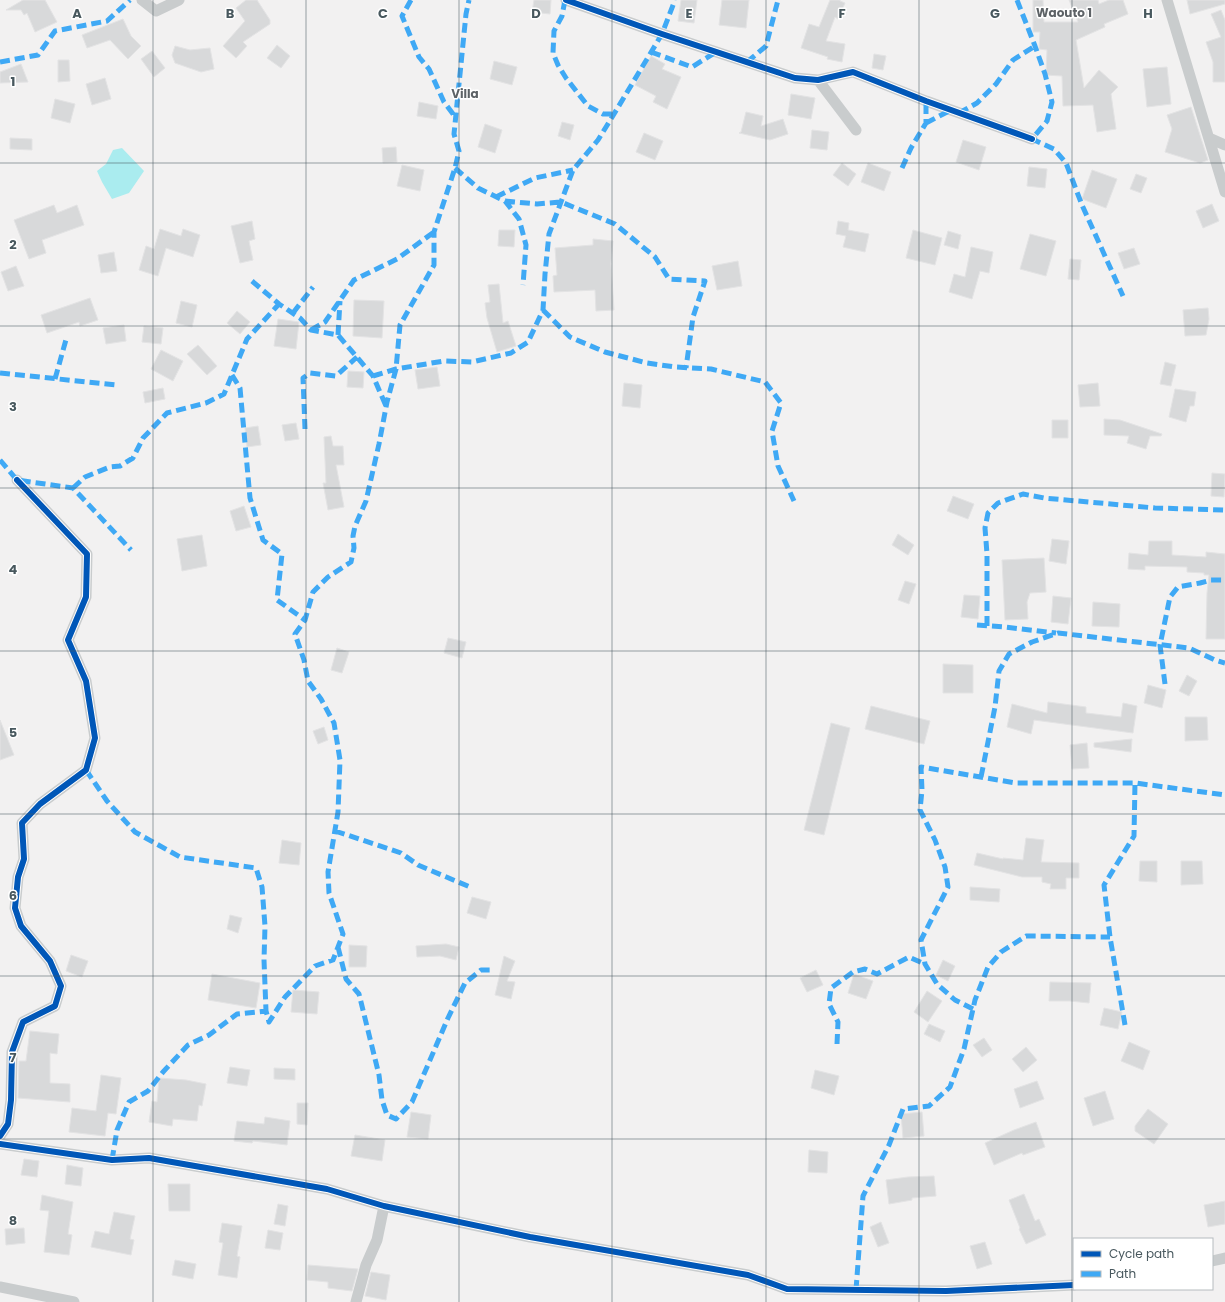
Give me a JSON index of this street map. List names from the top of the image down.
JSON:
{
  "districts": ["Waouto 1", "Villa"],
  "legend": ["Cycle path", "Path"],
  "grid": {
    "columns": [
      "A",
      "B",
      "C",
      "D",
      "E",
      "F",
      "G",
      "H"
    ],
    "rows": [
      "1",
      "2",
      "3",
      "4",
      "5",
      "6",
      "7",
      "8"
    ]
  }
}
